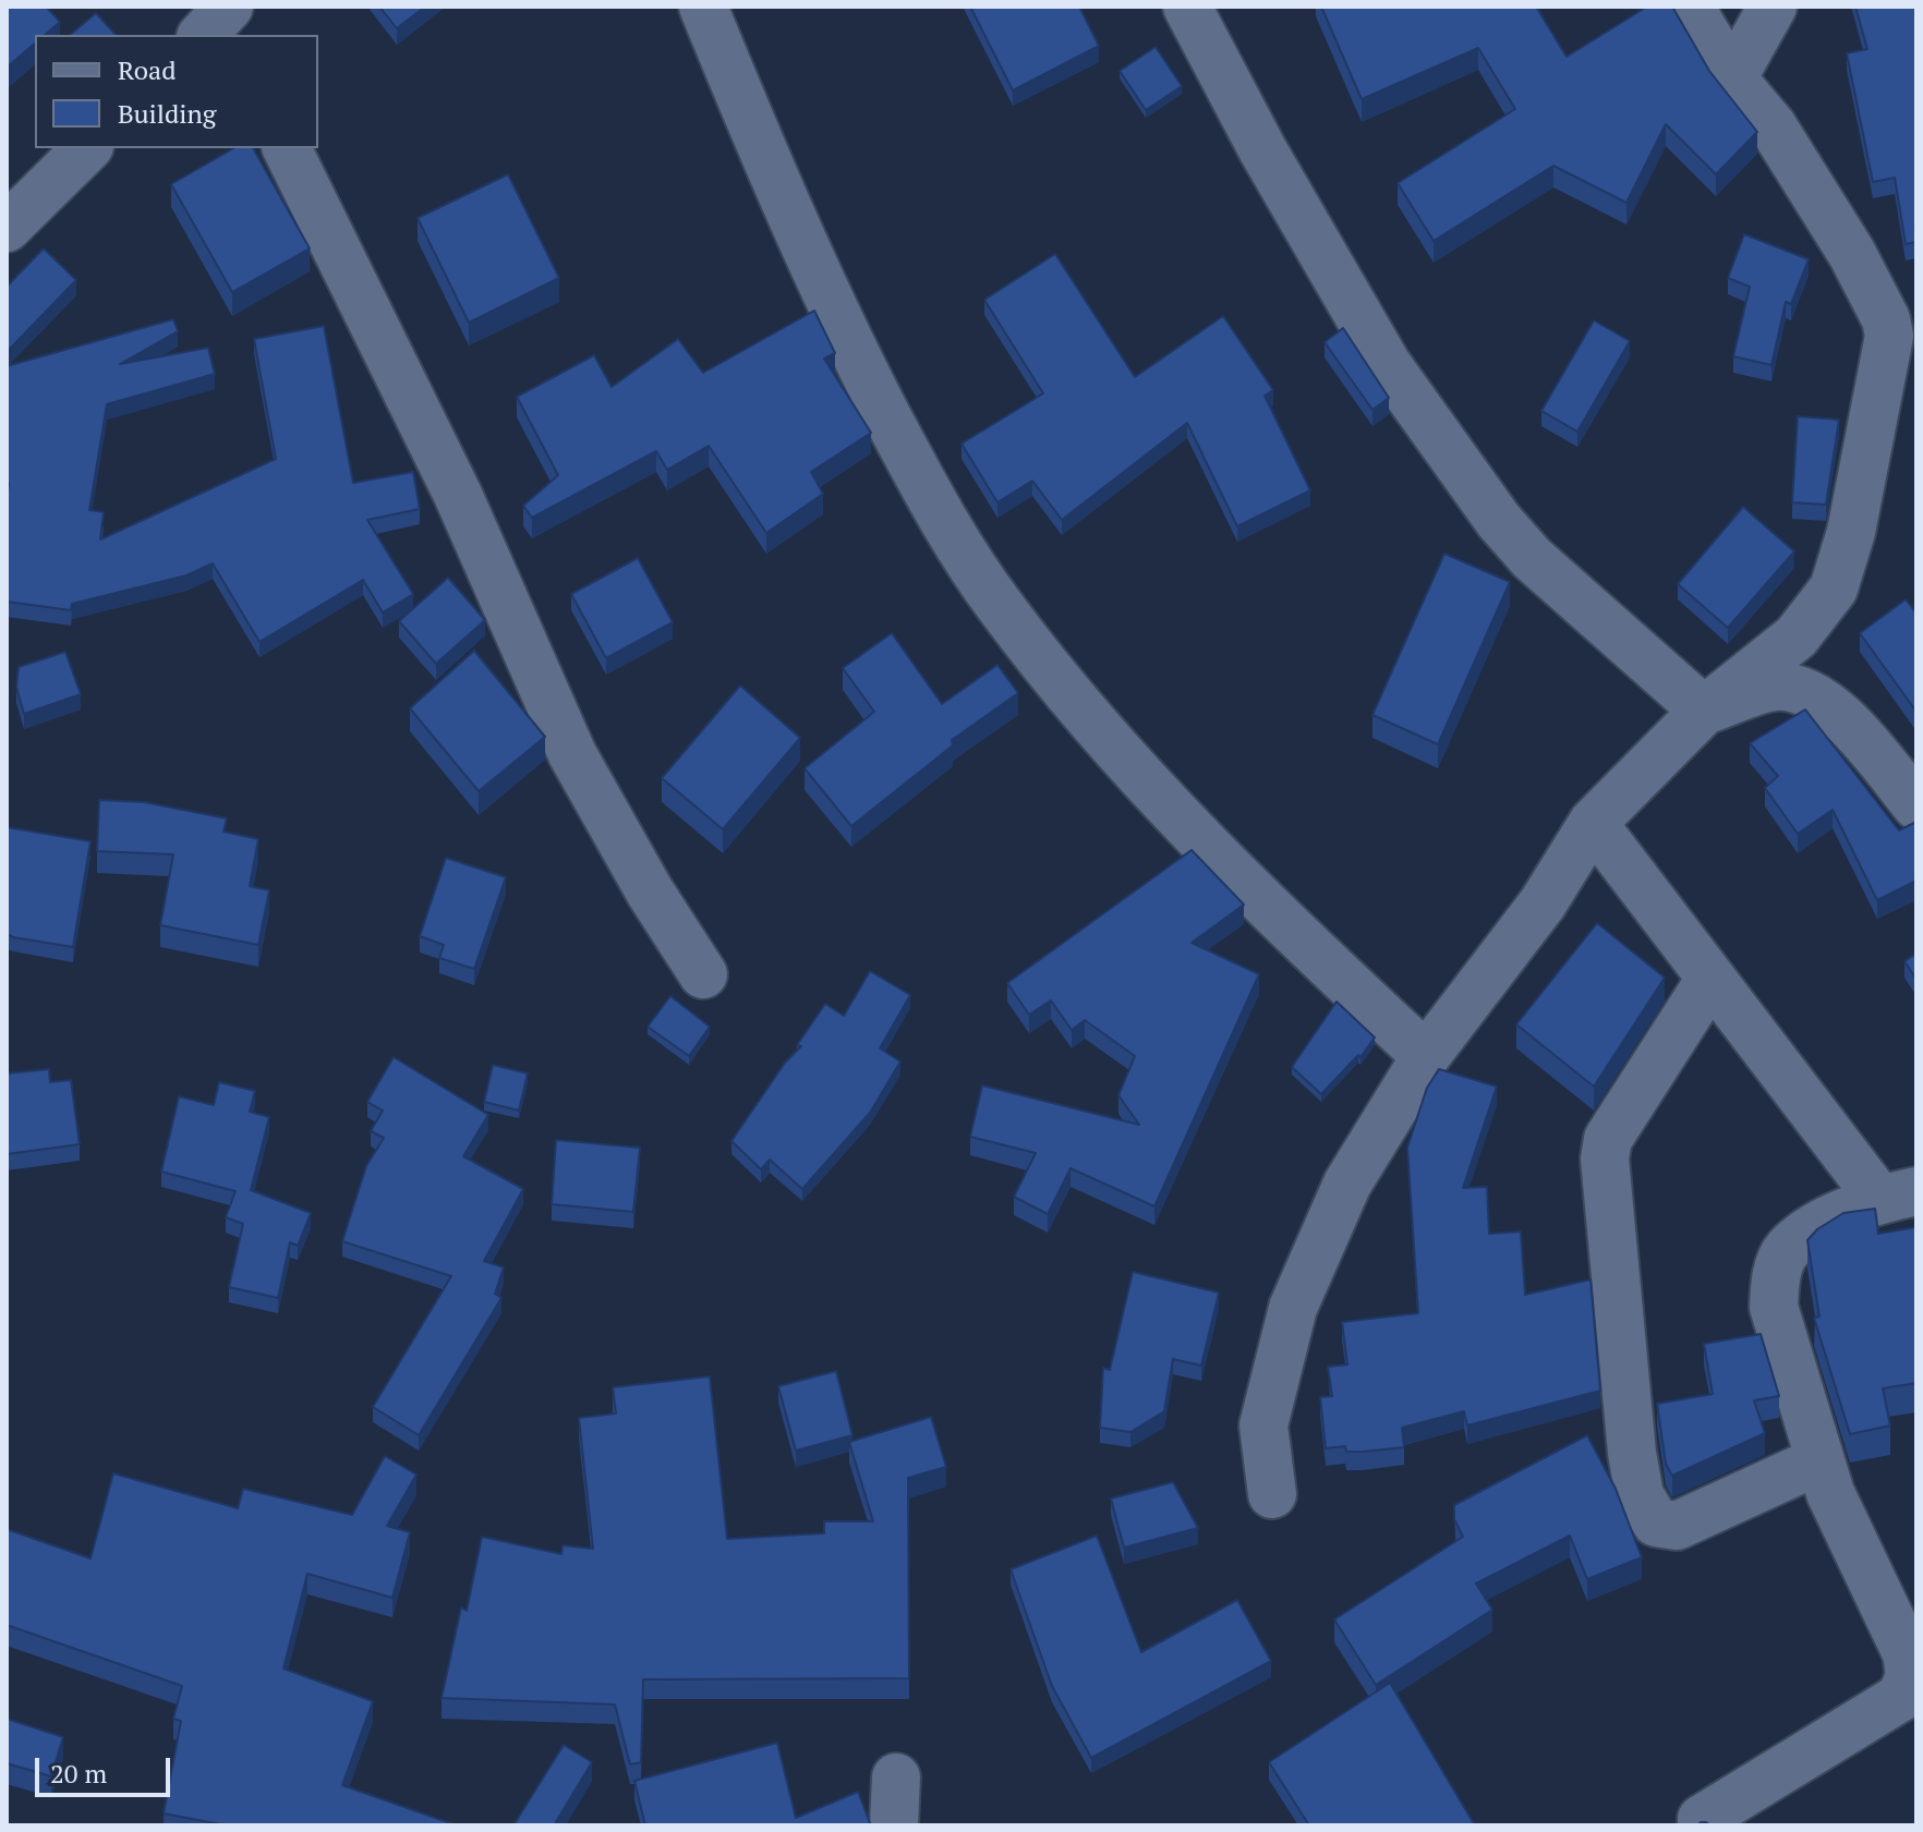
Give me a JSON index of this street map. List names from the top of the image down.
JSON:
{
  "legend": ["Road", "Building"],
  "scale_bar": "20 m"
}
